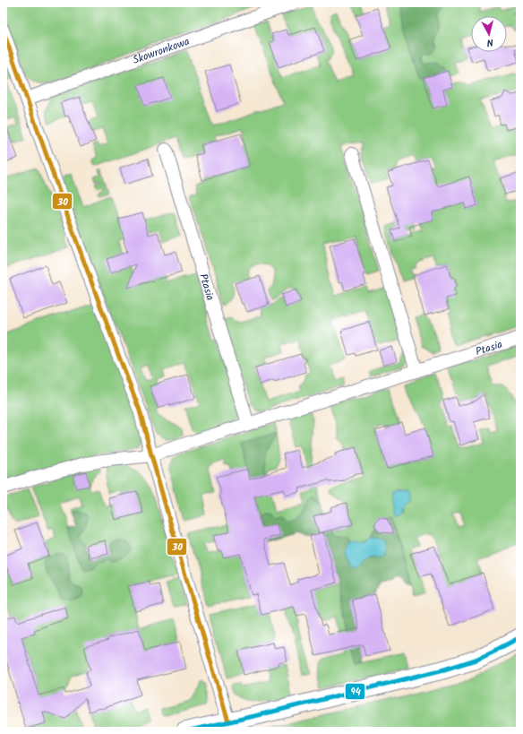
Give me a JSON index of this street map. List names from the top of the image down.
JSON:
{
  "streets": {
    "street": ["Skowronkowa", "Ptasia"]
  },
  "lines": ["transit line 30", "transit line 94"],
  "north": "bottom"
}
